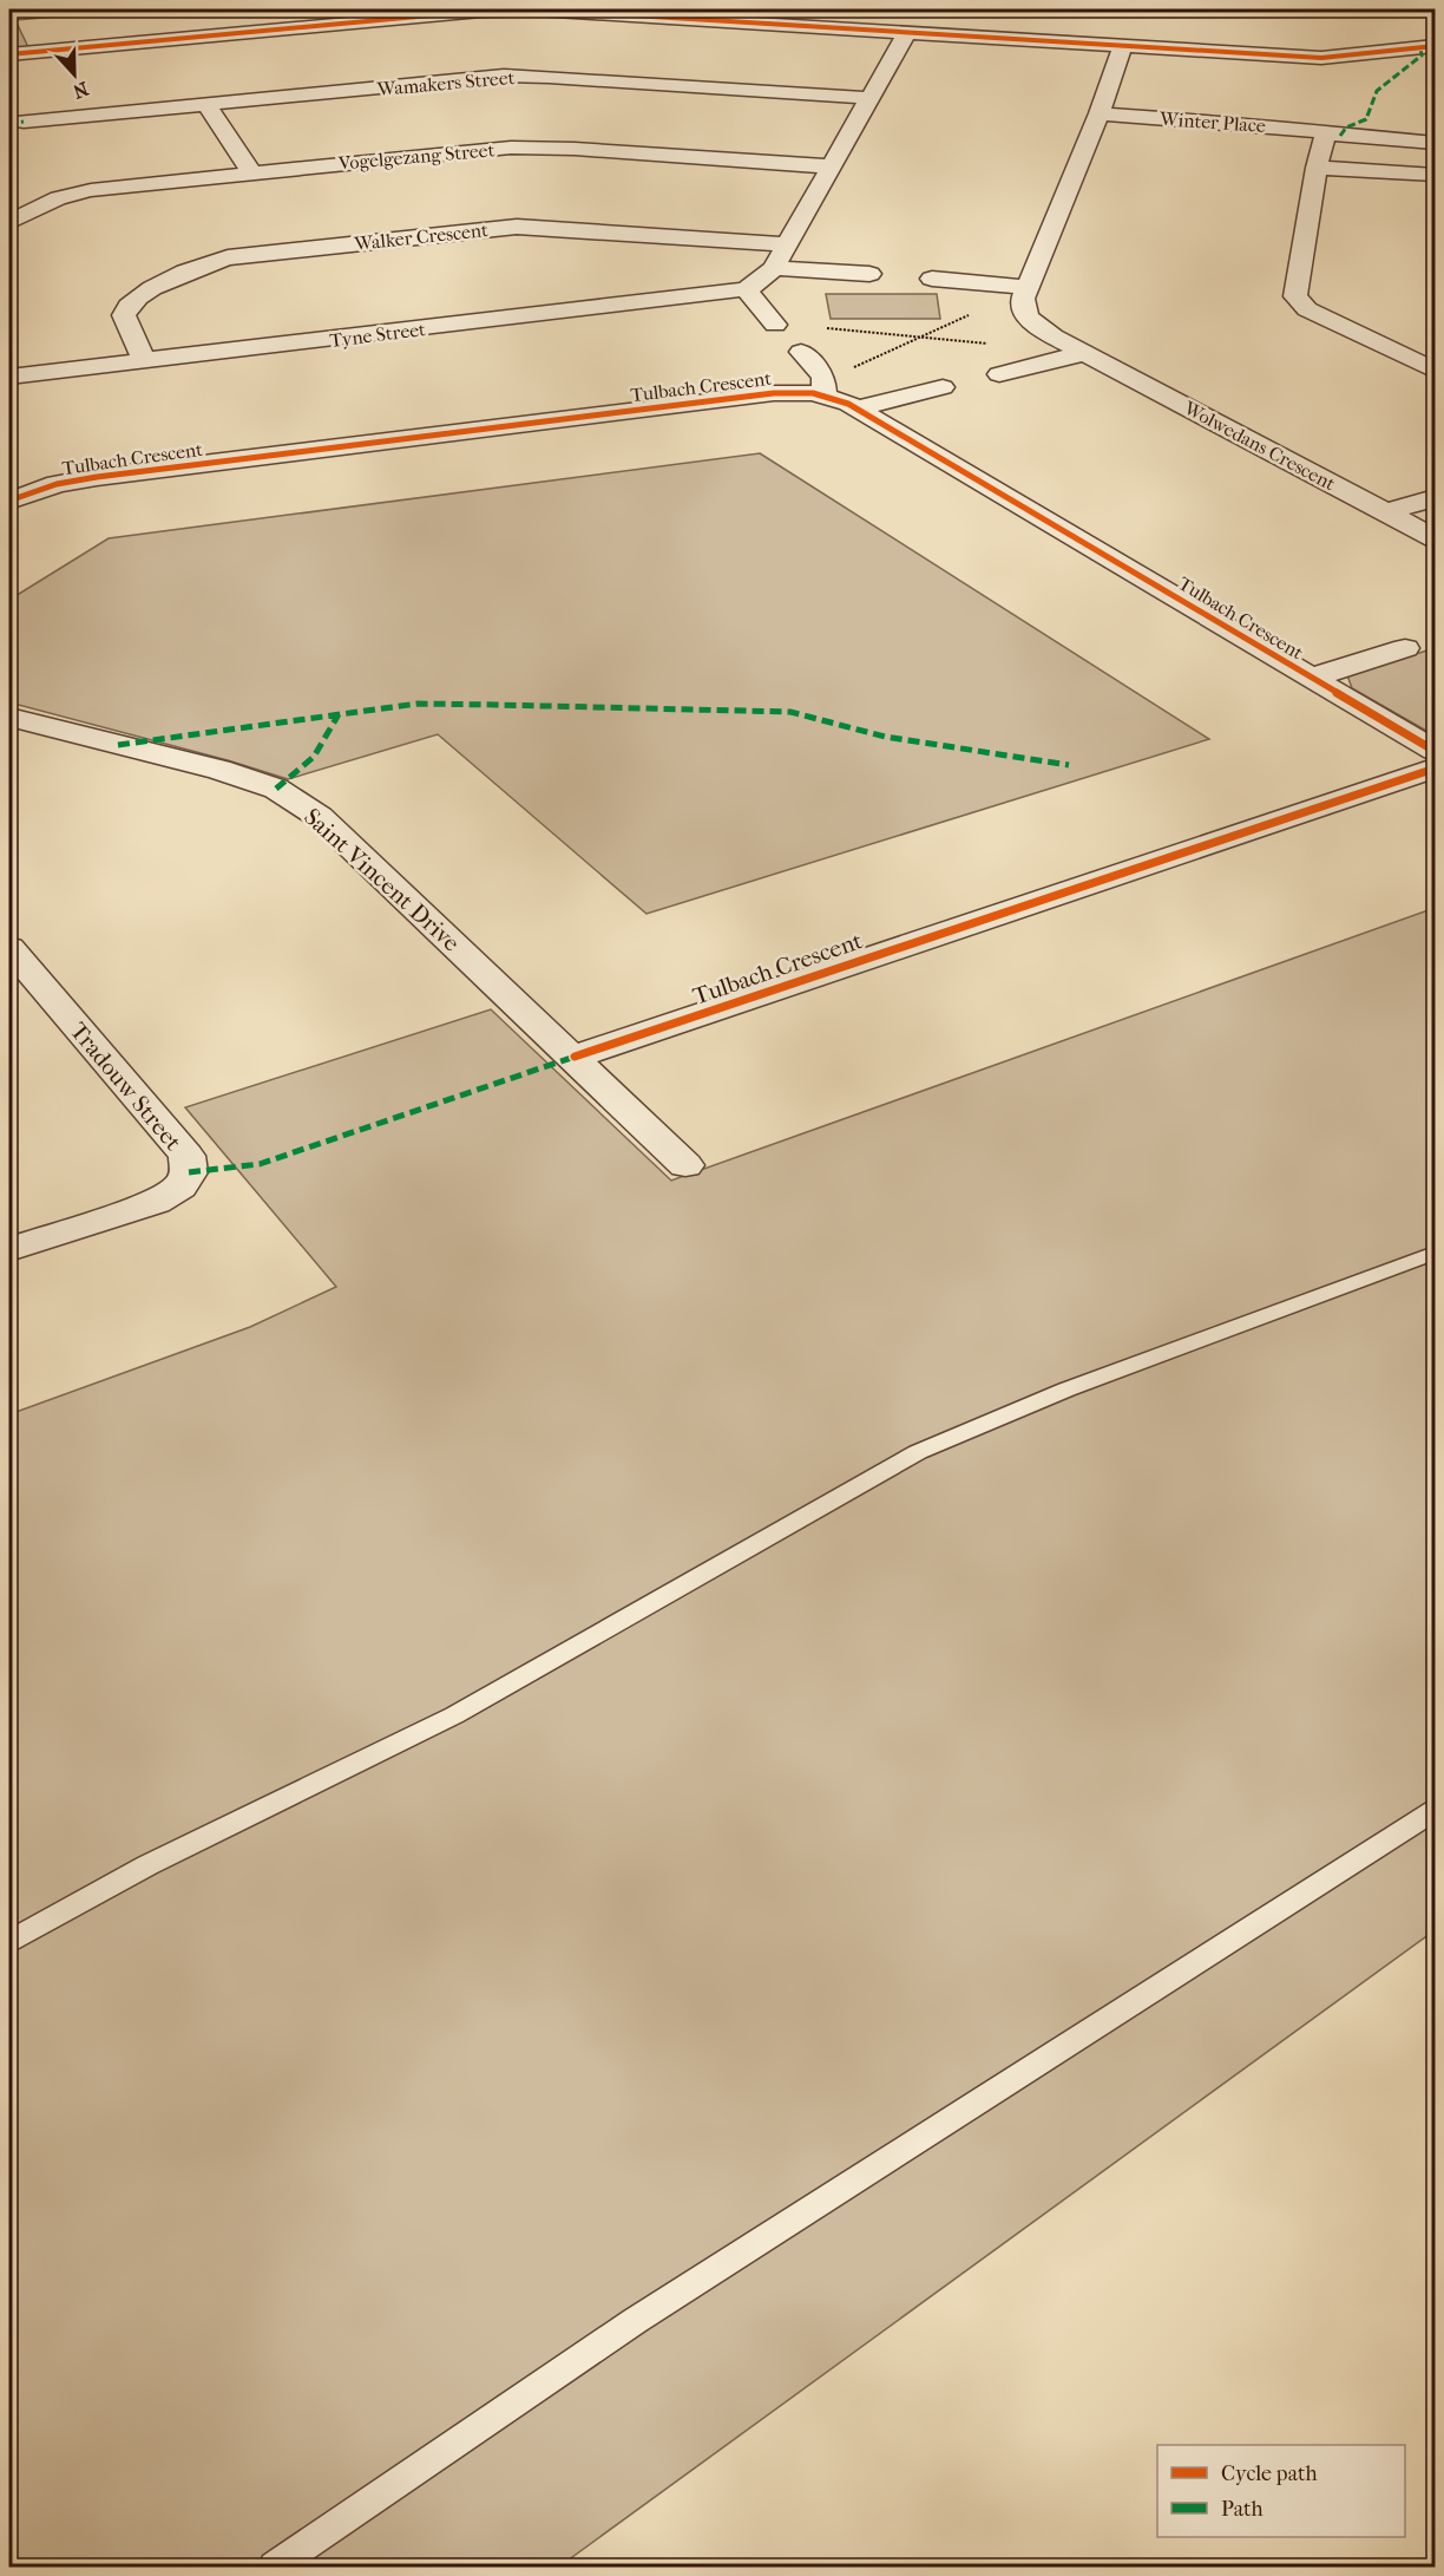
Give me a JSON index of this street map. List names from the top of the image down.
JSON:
{
  "streets": {
    "street": [
      "Wamakers Street",
      "Winter Place",
      "Vogelgezang Street",
      "Walker Crescent",
      "Tyne Street",
      "Tulbach Crescent",
      "Wolwedans Crescent",
      "Saint Vincent Drive",
      "Tradouw Street"
    ]
  },
  "crossings": [
    ["Walker Crescent", "Tyne Street"],
    ["Tulbach Crescent", "Saint Vincent Drive"]
  ],
  "legend": ["Cycle path", "Path"],
  "north": "bottom"
}
